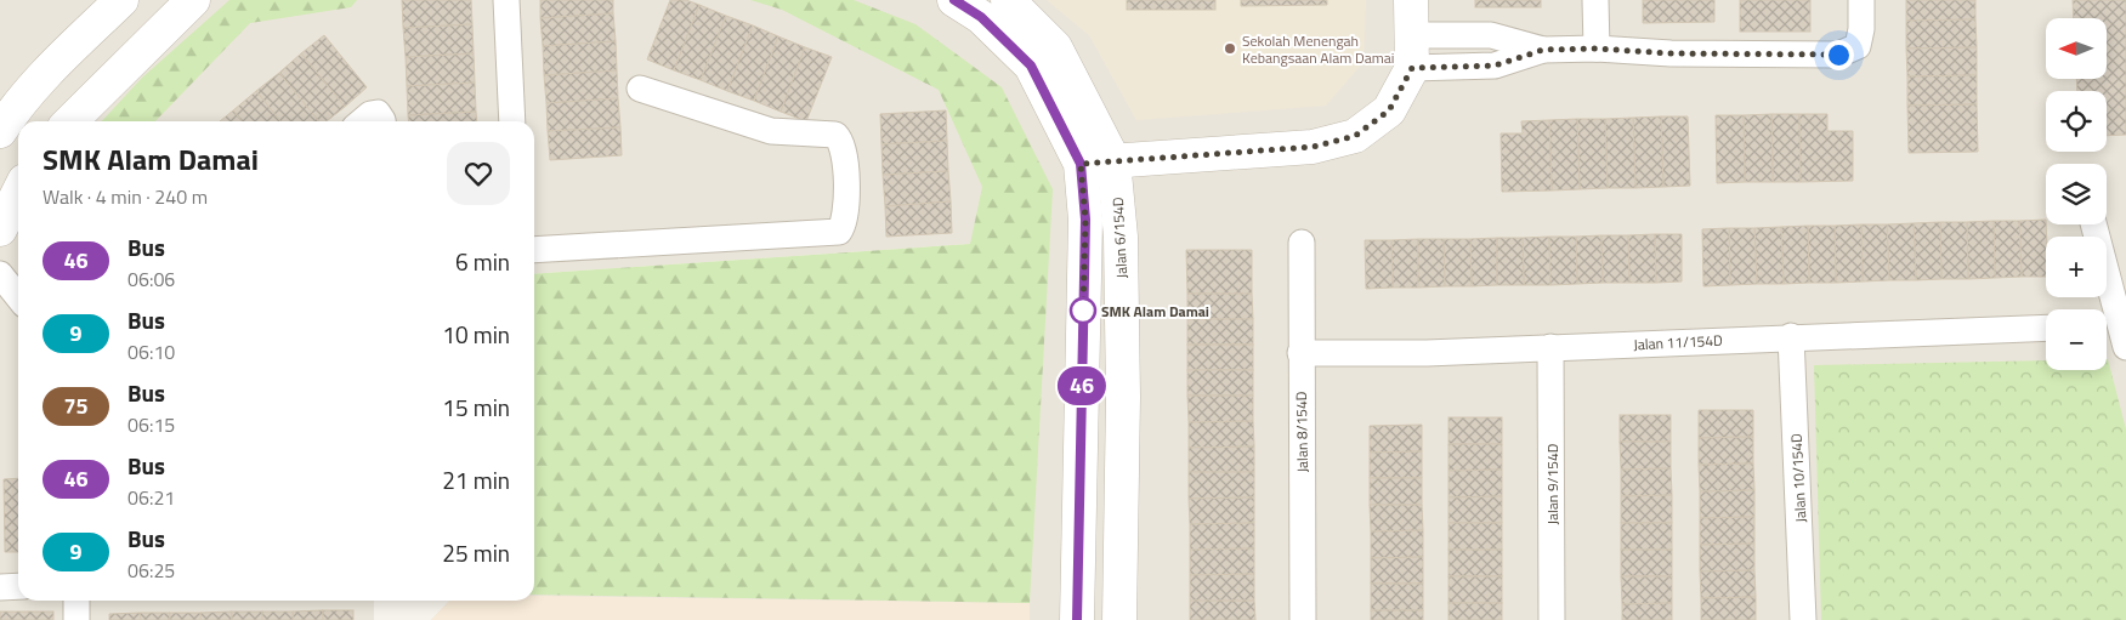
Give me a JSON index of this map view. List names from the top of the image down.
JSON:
{
  "streets": {
    "street": [
      "Jalan 6/154D",
      "Jalan 11/154D",
      "Jalan 8/154D",
      "Jalan 10/154D",
      "Jalan 9/154D"
    ]
  },
  "crossings": [
    ["Jalan 11/154D", "Jalan 8/154D"],
    ["Jalan 11/154D", "Jalan 10/154D"],
    ["Jalan 11/154D", "Jalan 9/154D"]
  ],
  "places": ["Sekolah Menengah Kebangsaan Alam Damai", "SMK Alam Damai"],
  "lines": ["bus line 46"],
  "north": "left",
  "page": {
    "on_map": "46",
    "map_buttons": ["+", "−"],
    "heading": ["SMK Alam Damai", "Walk · 4 min · 240 m"],
    "list": [
      {
        "mark": "46",
        "name": "Bus",
        "note": "06:06",
        "value": "6 min"
      },
      {
        "mark": "9",
        "name": "Bus",
        "note": "06:10",
        "value": "10 min"
      },
      {
        "mark": "75",
        "name": "Bus",
        "note": "06:15",
        "value": "15 min"
      },
      {
        "mark": "46",
        "name": "Bus",
        "note": "06:21",
        "value": "21 min"
      },
      {
        "mark": "9",
        "name": "Bus",
        "note": "06:25",
        "value": "25 min"
      }
    ]
  }
}
